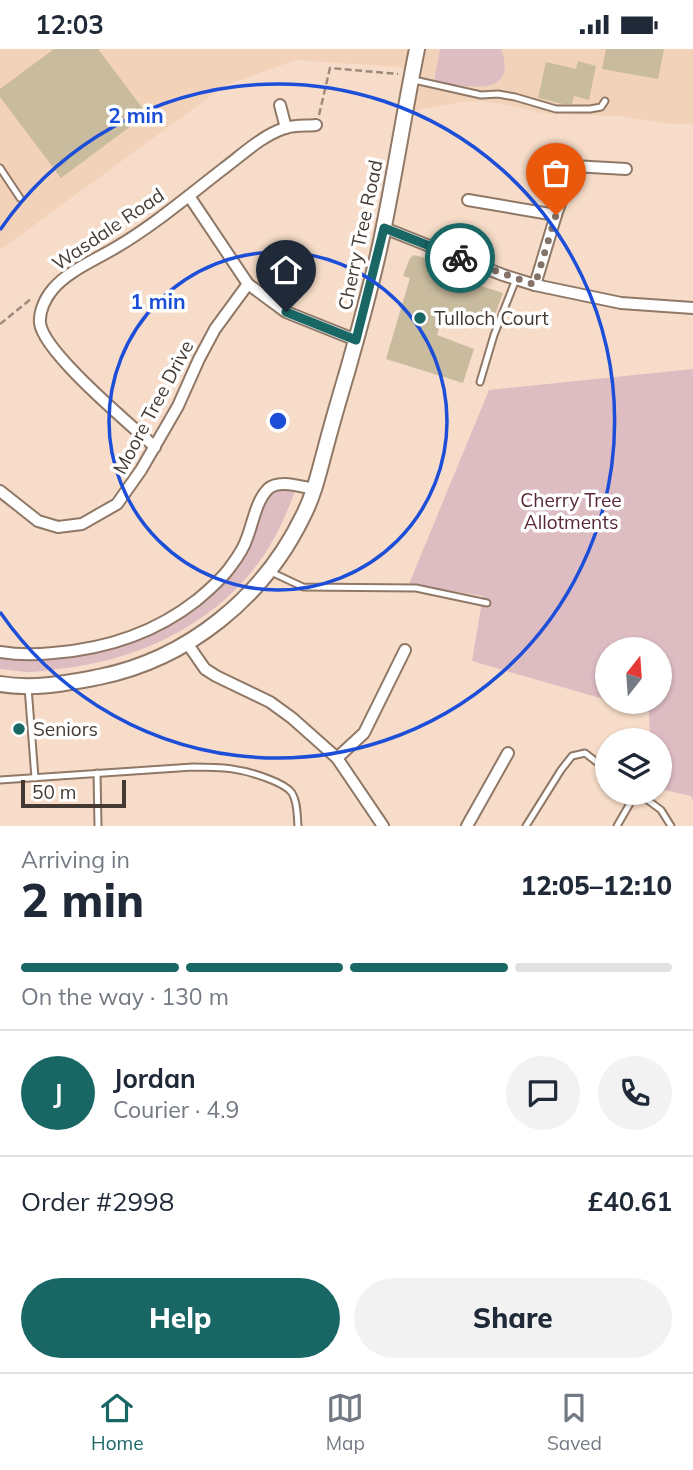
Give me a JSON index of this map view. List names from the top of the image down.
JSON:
{
  "streets": {
    "street": ["Wasdale Road", "Cherry Tree Road", "Moore Tree Drive"]
  },
  "parks": ["Cherry Tree Allotments"],
  "places": ["Tulloch Court", "Seniors"],
  "scale_bar": "50 m",
  "north": "top",
  "page": {
    "status": "12:03",
    "scale": "50 m",
    "heading": ["2 min", "Arriving in", "12:05–12:10"],
    "panel": [
      "Jordan",
      "Courier · 4.9",
      "Order #2998",
      "£40.61"
    ],
    "bar": "On the way · 130 m",
    "round": "J",
    "buttons": ["Help", "Share"],
    "tabs": ["Home", "Map", "Saved"]
  },
  "rings": ["2 min", "1 min"]
}
